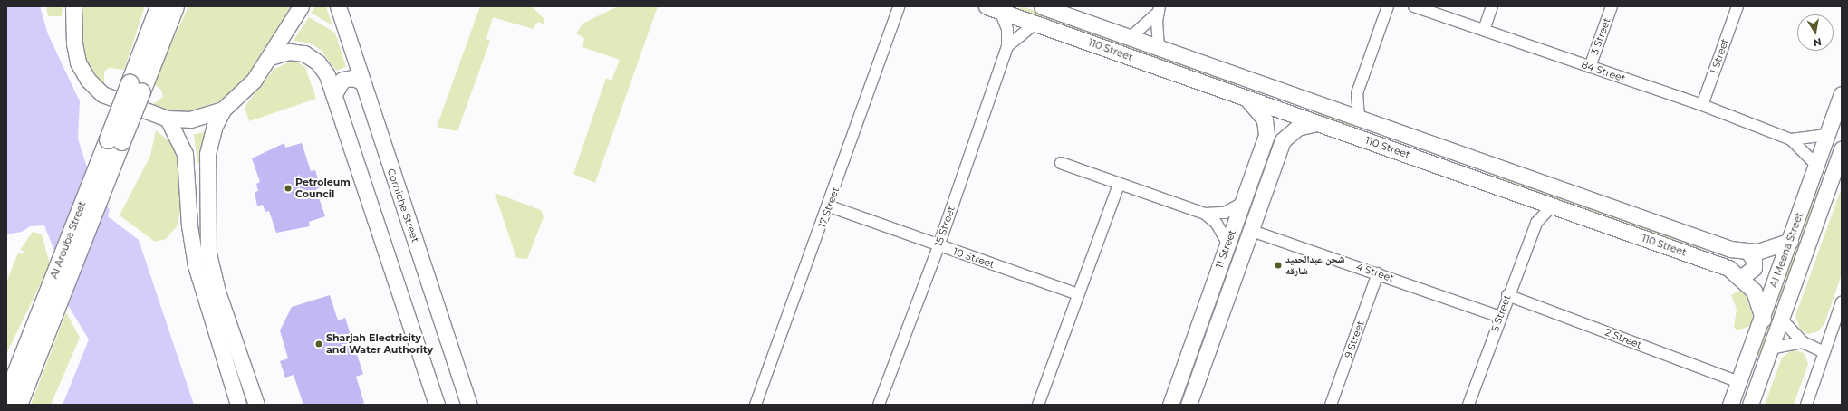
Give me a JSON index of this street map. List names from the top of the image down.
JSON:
{
  "streets": {
    "main road": [
      "110 Street",
      "Corniche Street",
      "Al Arouba Street",
      "11 Street",
      "Al Meena Street"
    ],
    "street": [
      "3 Street",
      "1 Street",
      "84 Street",
      "17 Street",
      "15 Street",
      "10 Street",
      "4 Street",
      "5 Street",
      "2 Street",
      "9 Street"
    ]
  },
  "crossings": [
    ["3 Street", "84 Street"],
    ["110 Street", "15 Street"],
    ["110 Street", "11 Street"],
    ["110 Street", "Al Meena Street"],
    ["110 Street", "5 Street"],
    ["1 Street", "84 Street"],
    ["84 Street", "Al Meena Street"],
    ["17 Street", "10 Street"],
    ["15 Street", "10 Street"],
    ["11 Street", "4 Street"],
    ["Al Meena Street", "2 Street"],
    ["4 Street", "5 Street"],
    ["4 Street", "9 Street"],
    ["5 Street", "2 Street"]
  ],
  "places": ["Petroleum Council", "شحن عبدالحميد شارقه", "Sharjah Electricity and Water Authority"],
  "north": "bottom"
}
